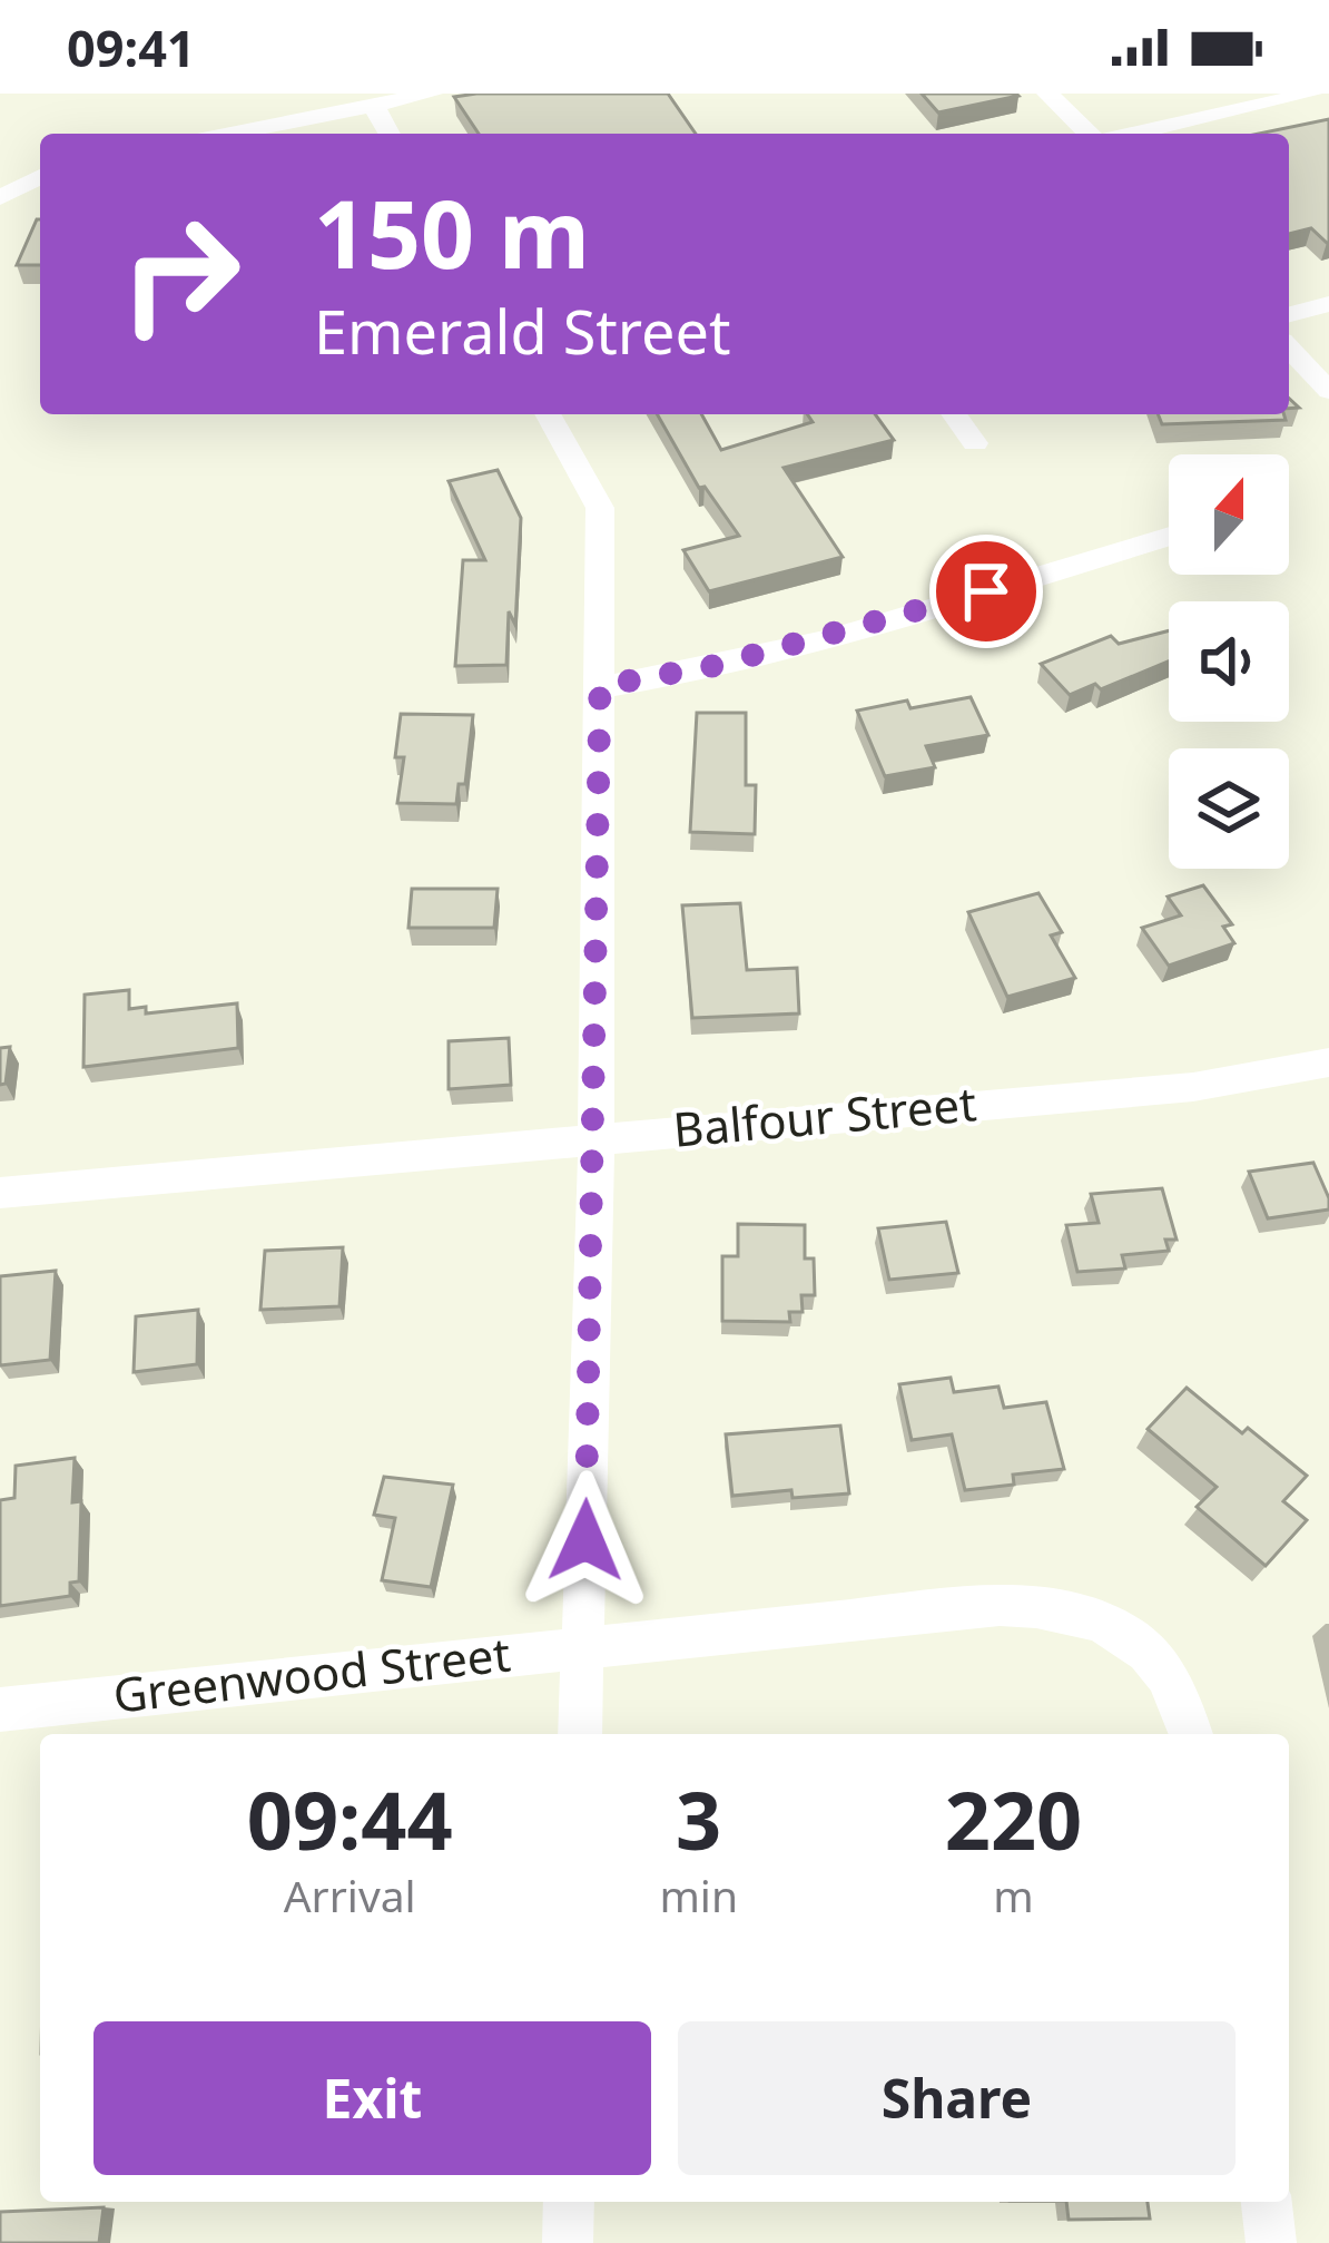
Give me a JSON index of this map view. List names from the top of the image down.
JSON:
{
  "streets": {
    "street": ["Balfour Street", "Greenwood Street"]
  },
  "north": "top",
  "page": {
    "status": "09:41",
    "turn": ["150 m", "Emerald Street"],
    "eta": [
      "09:44",
      "Arrival",
      "3",
      "min",
      "220",
      "m"
    ],
    "buttons": ["Exit", "Share"]
  }
}
